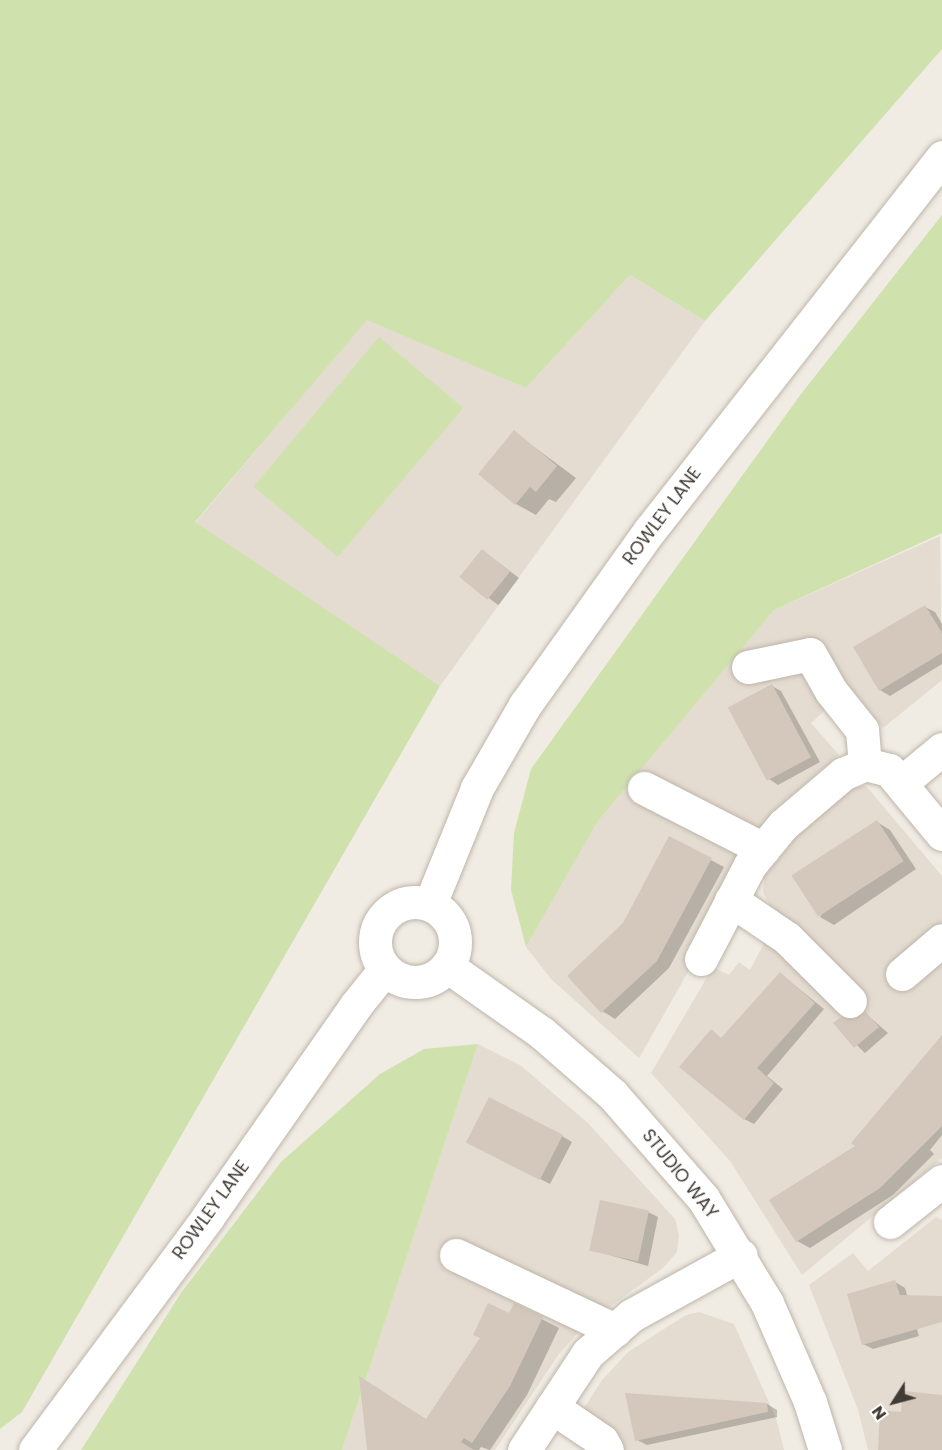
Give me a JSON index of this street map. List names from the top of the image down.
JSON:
{
  "streets": {
    "street": ["ROWLEY LANE", "STUDIO WAY"]
  },
  "crossings": [
    ["ROWLEY LANE", "STUDIO WAY"]
  ],
  "north": "bottom left"
}
